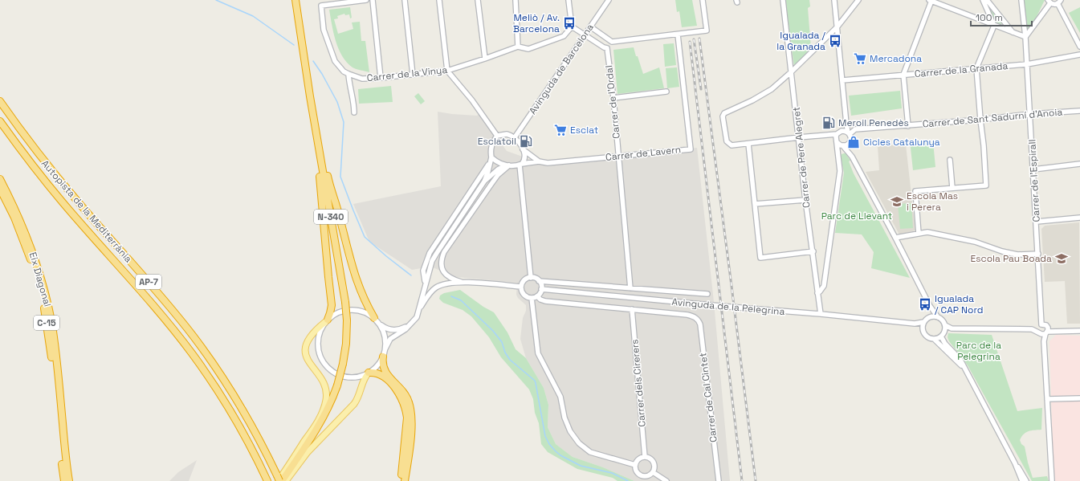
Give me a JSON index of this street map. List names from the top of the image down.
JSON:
{
  "streets": {
    "highway": [
      "Autopista de la Mediterrània",
      "N-340",
      "Eix Diagonal",
      "AP-7",
      "C-15"
    ],
    "street": [
      "Avinguda de Barcelona",
      "Carrer de la Granada",
      "Carrer de la Vinya",
      "Carrer de l'Ordal",
      "Carrer de Sant Sadurní d'Anoia",
      "Carrer de Lavern",
      "Carrer de Pere Alegret",
      "Carrer de l'Espirall",
      "Avinguda de la Pelegrina",
      "Carrer dels Cirerers",
      "Carrer de Cal Cintet"
    ]
  },
  "crossings": [
    ["Avinguda de Barcelona", "Carrer de Lavern"],
    ["Carrer de la Granada", "Carrer de l'Espirall"],
    ["Carrer de l'Ordal", "Carrer de Lavern"],
    ["Carrer de l'Ordal", "Avinguda de la Pelegrina"],
    ["Carrer de Sant Sadurní d'Anoia", "Carrer de l'Espirall"],
    ["Carrer de Pere Alegret", "Avinguda de la Pelegrina"],
    ["Autopista de la Mediterrània", "N-340"],
    ["Avinguda de la Pelegrina", "Carrer dels Cirerers"],
    ["Avinguda de la Pelegrina", "Carrer de Cal Cintet"]
  ],
  "parks": ["Parc de Llevant", "Parc de la Pelegrina"],
  "places": {
    "bus stop": ["Meliò / Av. Barcelona", "Igualada / la Granada", "Igualada / CAP Nord"],
    "supermarket": ["Mercadona", "Esclat"],
    "fuel station": ["Meroil Penedès", "Esclatoil"],
    "shop": ["Cicles Catalunya"],
    "school or university": ["Escola Mas i Perera", "Escola Pau Boada"]
  },
  "scale_bar": "100 m"
}
